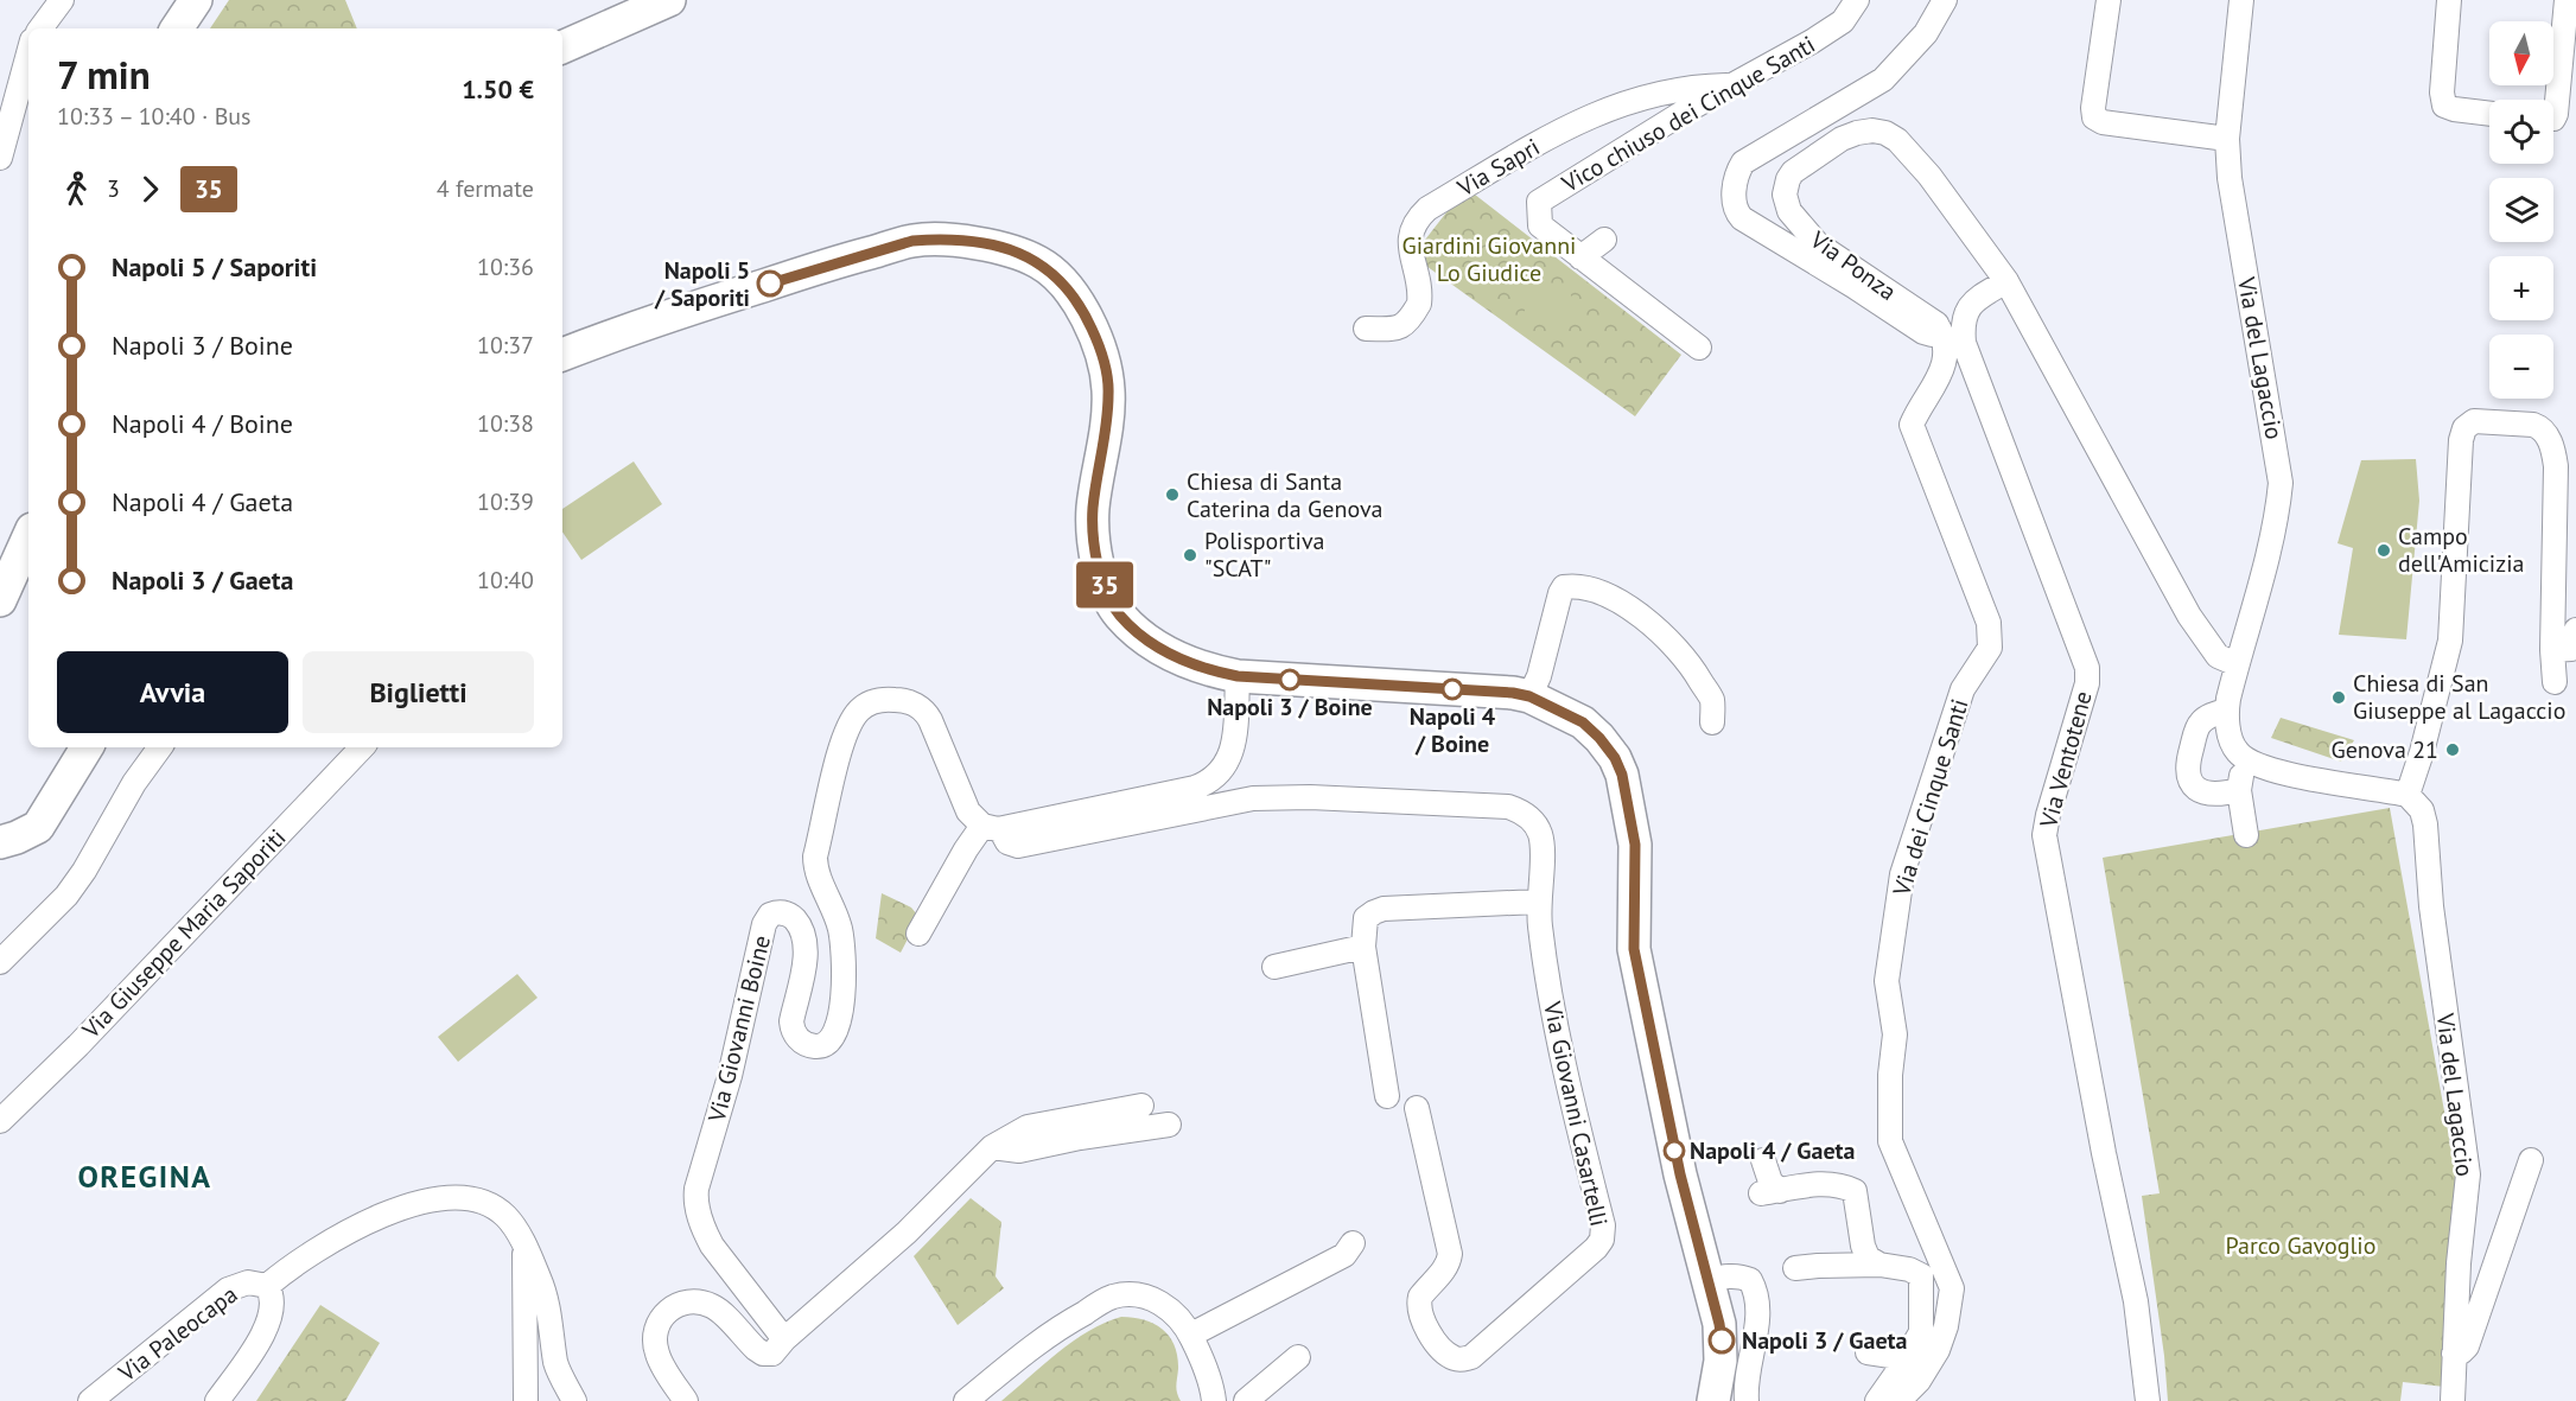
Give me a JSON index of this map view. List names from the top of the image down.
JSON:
{
  "streets": {
    "street": [
      "Vico chiuso dei Cinque Santi",
      "Via Sapri",
      "Via Ponza",
      "Via del Lagaccio",
      "Via Ventotene",
      "Via dei Cinque Santi",
      "Via Giuseppe Maria Saporiti",
      "Via Giovanni Boine",
      "Via Giovanni Casartelli",
      "Via Paleocapa"
    ]
  },
  "crossings": [
    ["Vico chiuso dei Cinque Santi", "Via Sapri"],
    ["Via Ponza", "Via del Lagaccio"],
    ["Via Ponza", "Via Ventotene"],
    ["Via Ponza", "Via dei Cinque Santi"],
    ["Via Giovanni Boine", "Via Giovanni Casartelli"]
  ],
  "districts": ["OREGINA"],
  "parks": ["Giardini Giovanni Lo Giudice", "Parco Gavoglio"],
  "places": [
    "Napoli 5 / Saporiti",
    "Chiesa di Santa Caterina da Genova",
    "Campo dell'Amicizia",
    "Polisportiva \"SCAT\"",
    "Napoli 3 / Boine",
    "Napoli 4 / Boine",
    "Chiesa di San Giuseppe al Lagaccio",
    "Genova 21",
    "Napoli 4 / Gaeta",
    "Napoli 3 / Gaeta"
  ],
  "lines": ["bus line 35"],
  "north": "bottom",
  "page": {
    "on_map": "35",
    "map_buttons": ["+", "−"],
    "heading": ["7 min", "10:33 – 10:40 · Bus", "1.50 €"],
    "legs": ["3", "35", "4 fermate"],
    "list": [
      {
        "name": "Napoli 5 / Saporiti",
        "value": "10:36"
      },
      {
        "name": "Napoli 3 / Boine",
        "value": "10:37"
      },
      {
        "name": "Napoli 4 / Boine",
        "value": "10:38"
      },
      {
        "name": "Napoli 4 / Gaeta",
        "value": "10:39"
      },
      {
        "name": "Napoli 3 / Gaeta",
        "value": "10:40"
      }
    ],
    "buttons": ["Avvia", "Biglietti"]
  }
}
